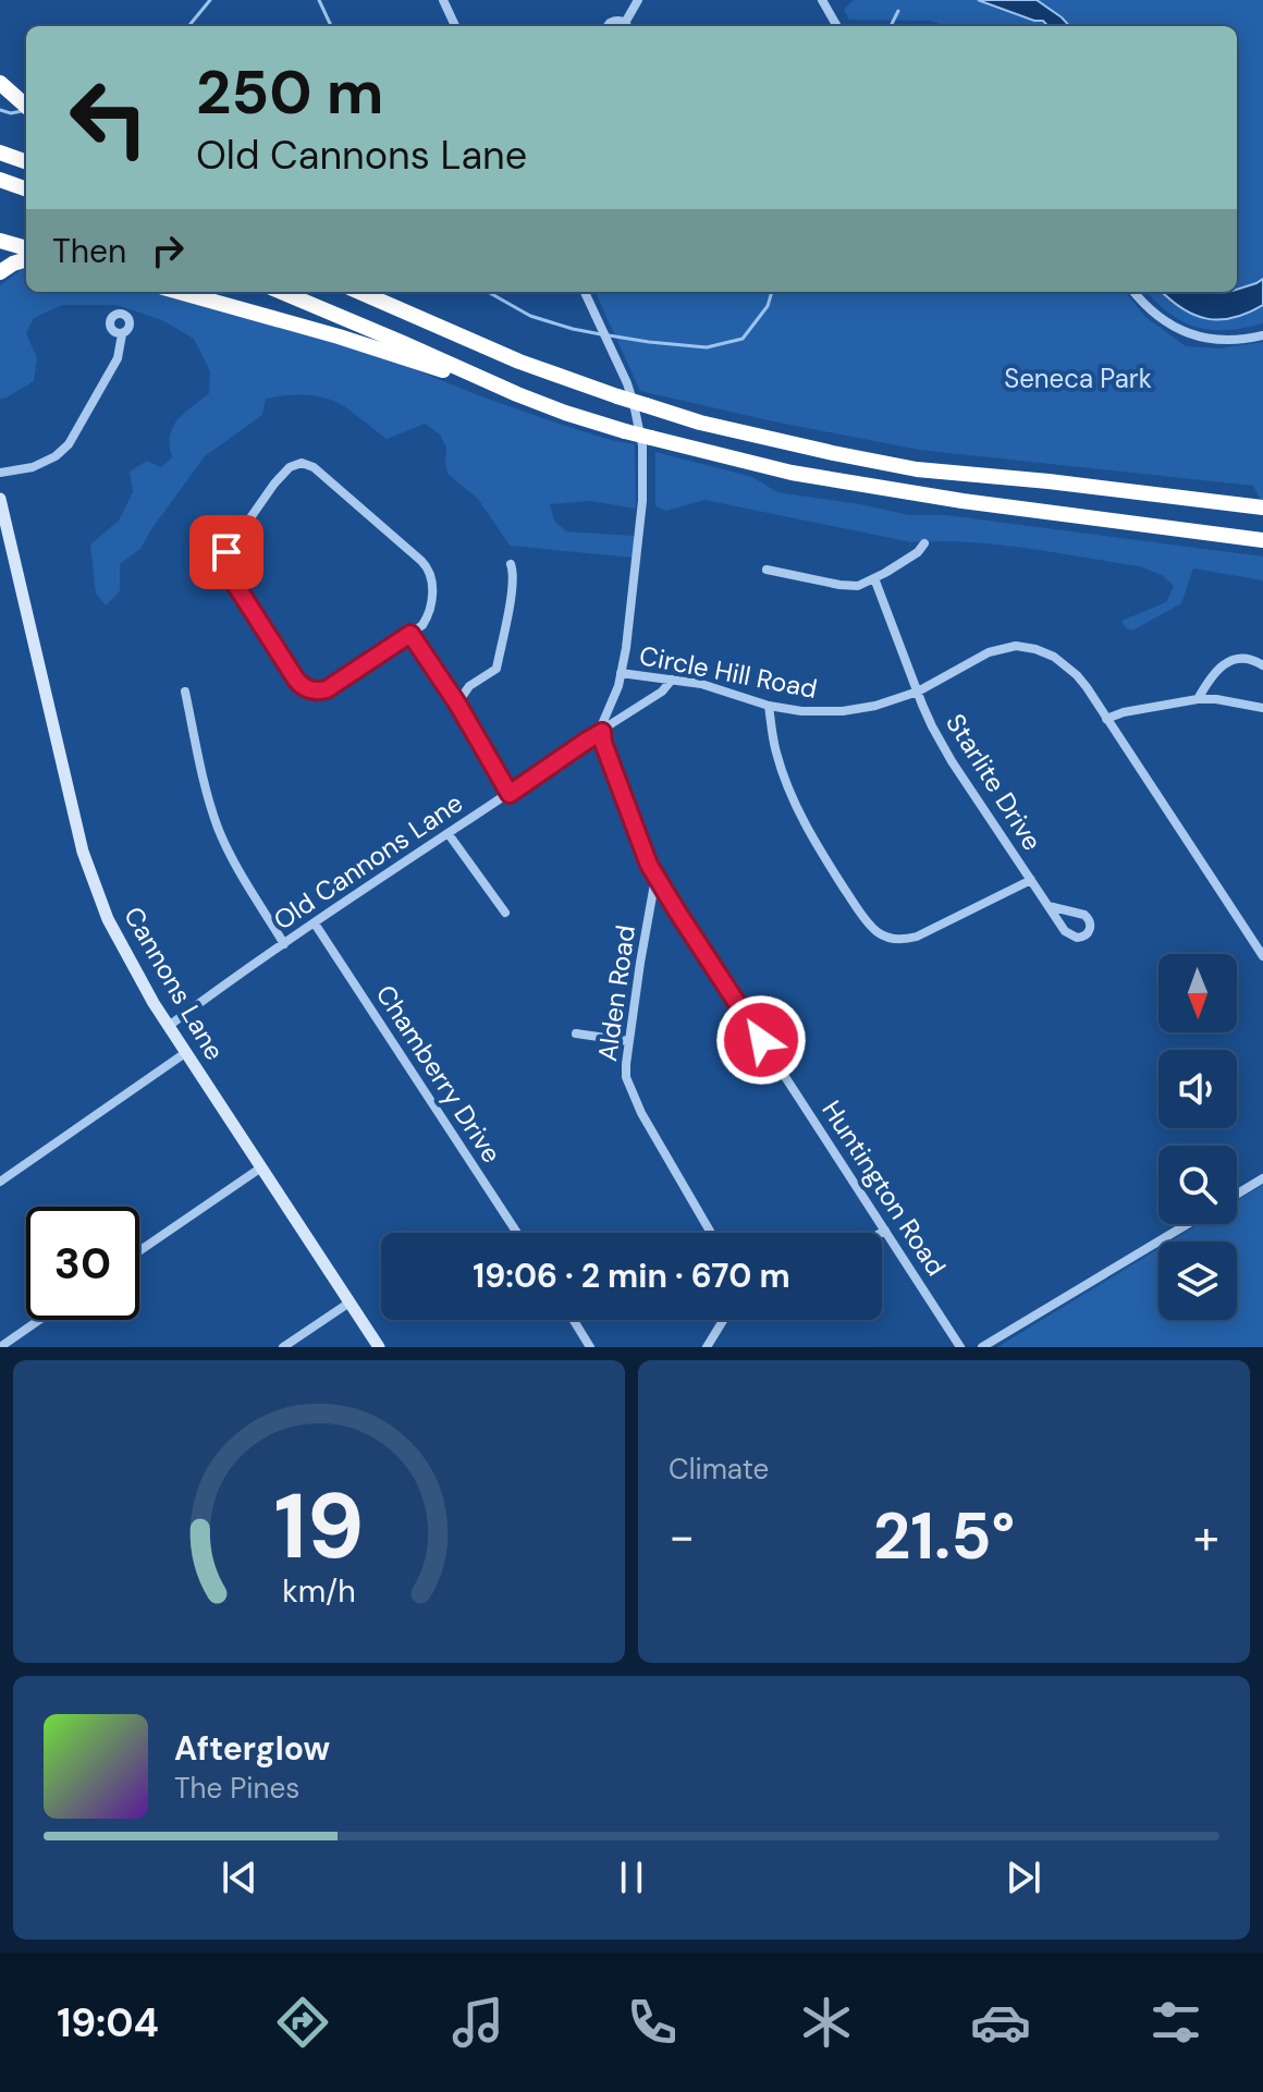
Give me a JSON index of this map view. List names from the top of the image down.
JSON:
{
  "streets": {
    "main road": ["Cannons Lane"],
    "street": [
      "Circle Hill Road",
      "Starlite Drive",
      "Old Cannons Lane",
      "Alden Road",
      "Chamberry Drive",
      "Huntington Road"
    ]
  },
  "crossings": [
    ["Circle Hill Road", "Starlite Drive"],
    ["Circle Hill Road", "Old Cannons Lane"],
    ["Old Cannons Lane", "Cannons Lane"],
    ["Old Cannons Lane", "Chamberry Drive"],
    ["Old Cannons Lane", "Huntington Road"],
    ["Alden Road", "Huntington Road"]
  ],
  "parks": ["Seneca Park"],
  "north": "bottom",
  "page": {
    "turn": ["250 m", "Old Cannons Lane"],
    "then": "Then",
    "limit": "30",
    "trip": "19:06 · 2 min · 670 m",
    "tile": "Climate",
    "heat": ["−", "21.5°", "+"],
    "song": ["Afterglow", "The Pines"],
    "tabs": "19:04",
    "gauge": ["19", "km/h"]
  }
}
